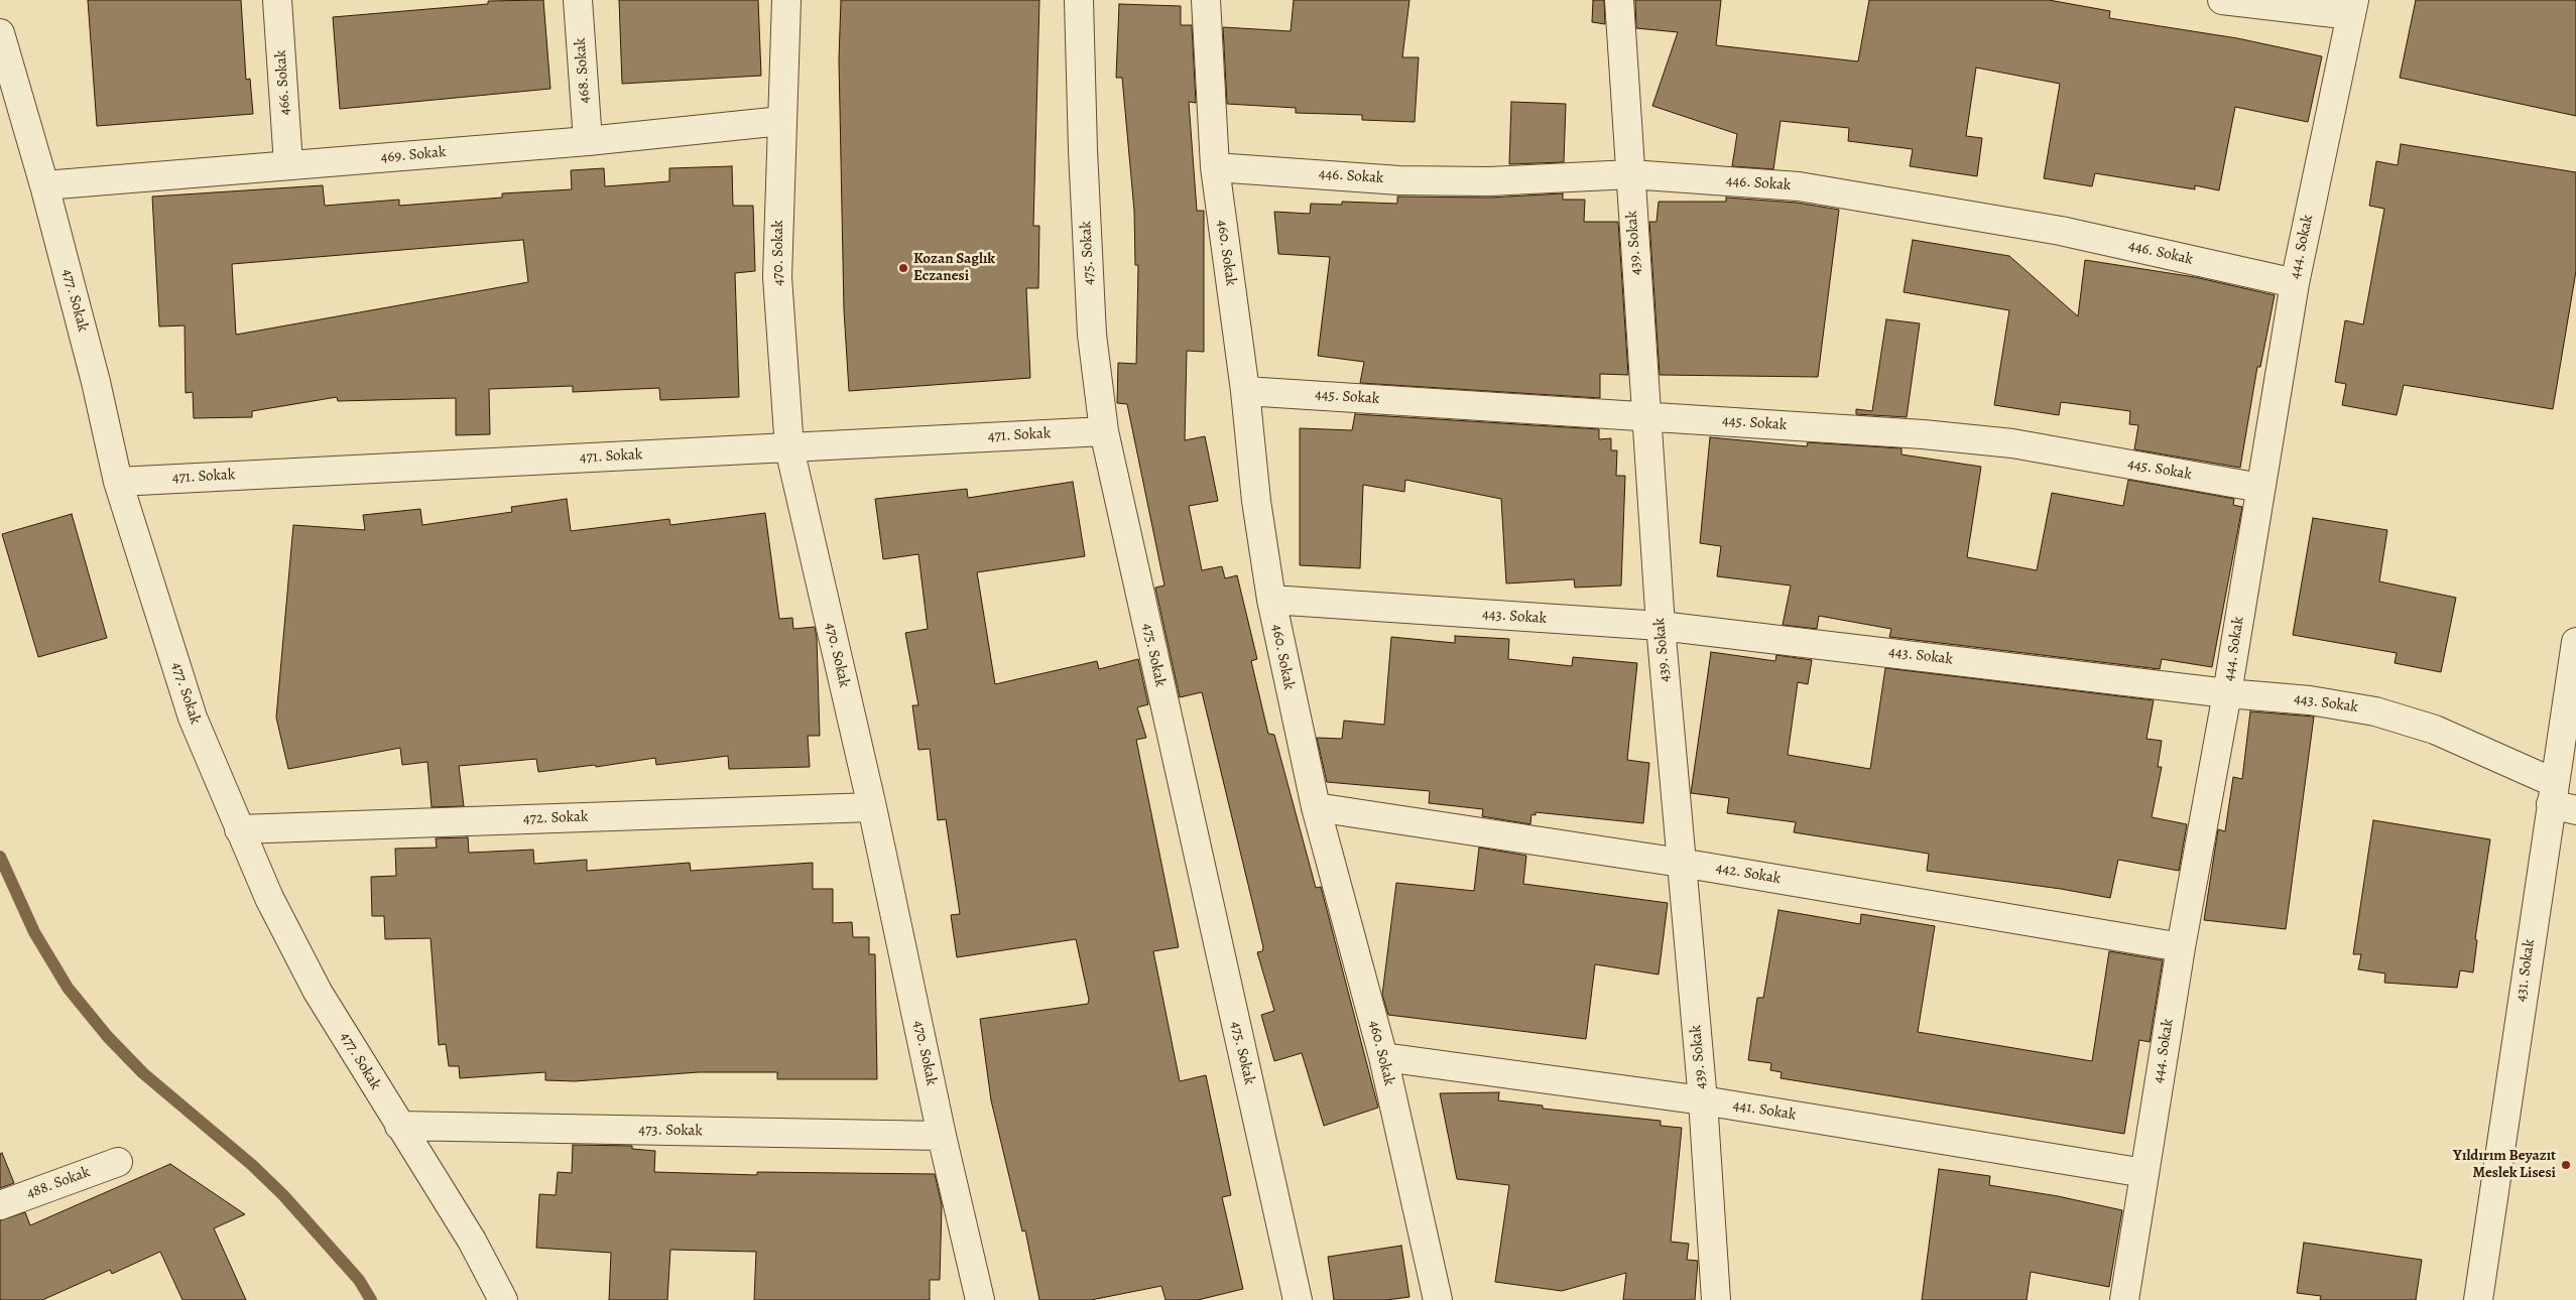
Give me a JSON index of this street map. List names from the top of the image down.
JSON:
{
  "streets": {
    "street": [
      "468. Sokak",
      "466. Sokak",
      "469. Sokak",
      "446. Sokak",
      "439. Sokak",
      "444. Sokak",
      "470. Sokak",
      "475. Sokak",
      "460. Sokak",
      "477. Sokak",
      "445. Sokak",
      "471. Sokak",
      "443. Sokak",
      "472. Sokak",
      "442. Sokak",
      "431. Sokak",
      "441. Sokak",
      "473. Sokak",
      "488. Sokak"
    ]
  },
  "crossings": [
    ["468. Sokak", "469. Sokak"],
    ["466. Sokak", "469. Sokak"],
    ["469. Sokak", "470. Sokak"],
    ["469. Sokak", "477. Sokak"],
    ["446. Sokak", "439. Sokak"],
    ["446. Sokak", "444. Sokak"],
    ["446. Sokak", "460. Sokak"],
    ["439. Sokak", "445. Sokak"],
    ["439. Sokak", "443. Sokak"],
    ["439. Sokak", "442. Sokak"],
    ["439. Sokak", "441. Sokak"],
    ["444. Sokak", "445. Sokak"],
    ["444. Sokak", "443. Sokak"],
    ["444. Sokak", "442. Sokak"],
    ["444. Sokak", "441. Sokak"],
    ["470. Sokak", "471. Sokak"],
    ["470. Sokak", "472. Sokak"],
    ["470. Sokak", "473. Sokak"],
    ["475. Sokak", "471. Sokak"],
    ["460. Sokak", "445. Sokak"],
    ["460. Sokak", "443. Sokak"],
    ["460. Sokak", "442. Sokak"],
    ["460. Sokak", "441. Sokak"],
    ["477. Sokak", "471. Sokak"],
    ["477. Sokak", "472. Sokak"],
    ["477. Sokak", "473. Sokak"],
    ["443. Sokak", "431. Sokak"]
  ],
  "places": ["Kozan Saglık Eczanesi", "Yıldırım Beyazıt Meslek Lisesi"]
}
